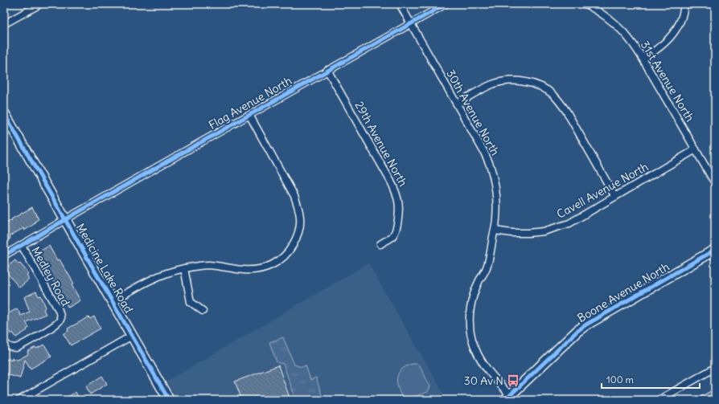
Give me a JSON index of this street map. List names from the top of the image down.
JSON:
{
  "streets": {
    "street": [
      "31st Avenue North",
      "Flag Avenue North",
      "30th Avenue North",
      "29th Avenue North",
      "Cavell Avenue North",
      "Medicine Lake Road",
      "Medley Road",
      "Boone Avenue North"
    ]
  },
  "crossings": [
    ["31st Avenue North", "Cavell Avenue North"],
    ["Flag Avenue North", "30th Avenue North"],
    ["Flag Avenue North", "29th Avenue North"],
    ["Flag Avenue North", "Medicine Lake Road"],
    ["Flag Avenue North", "Medley Road"],
    ["30th Avenue North", "Cavell Avenue North"],
    ["30th Avenue North", "Boone Avenue North"]
  ],
  "places": {
    "bus stop": ["30 Av N"]
  },
  "scale_bar": "100 m"
}
